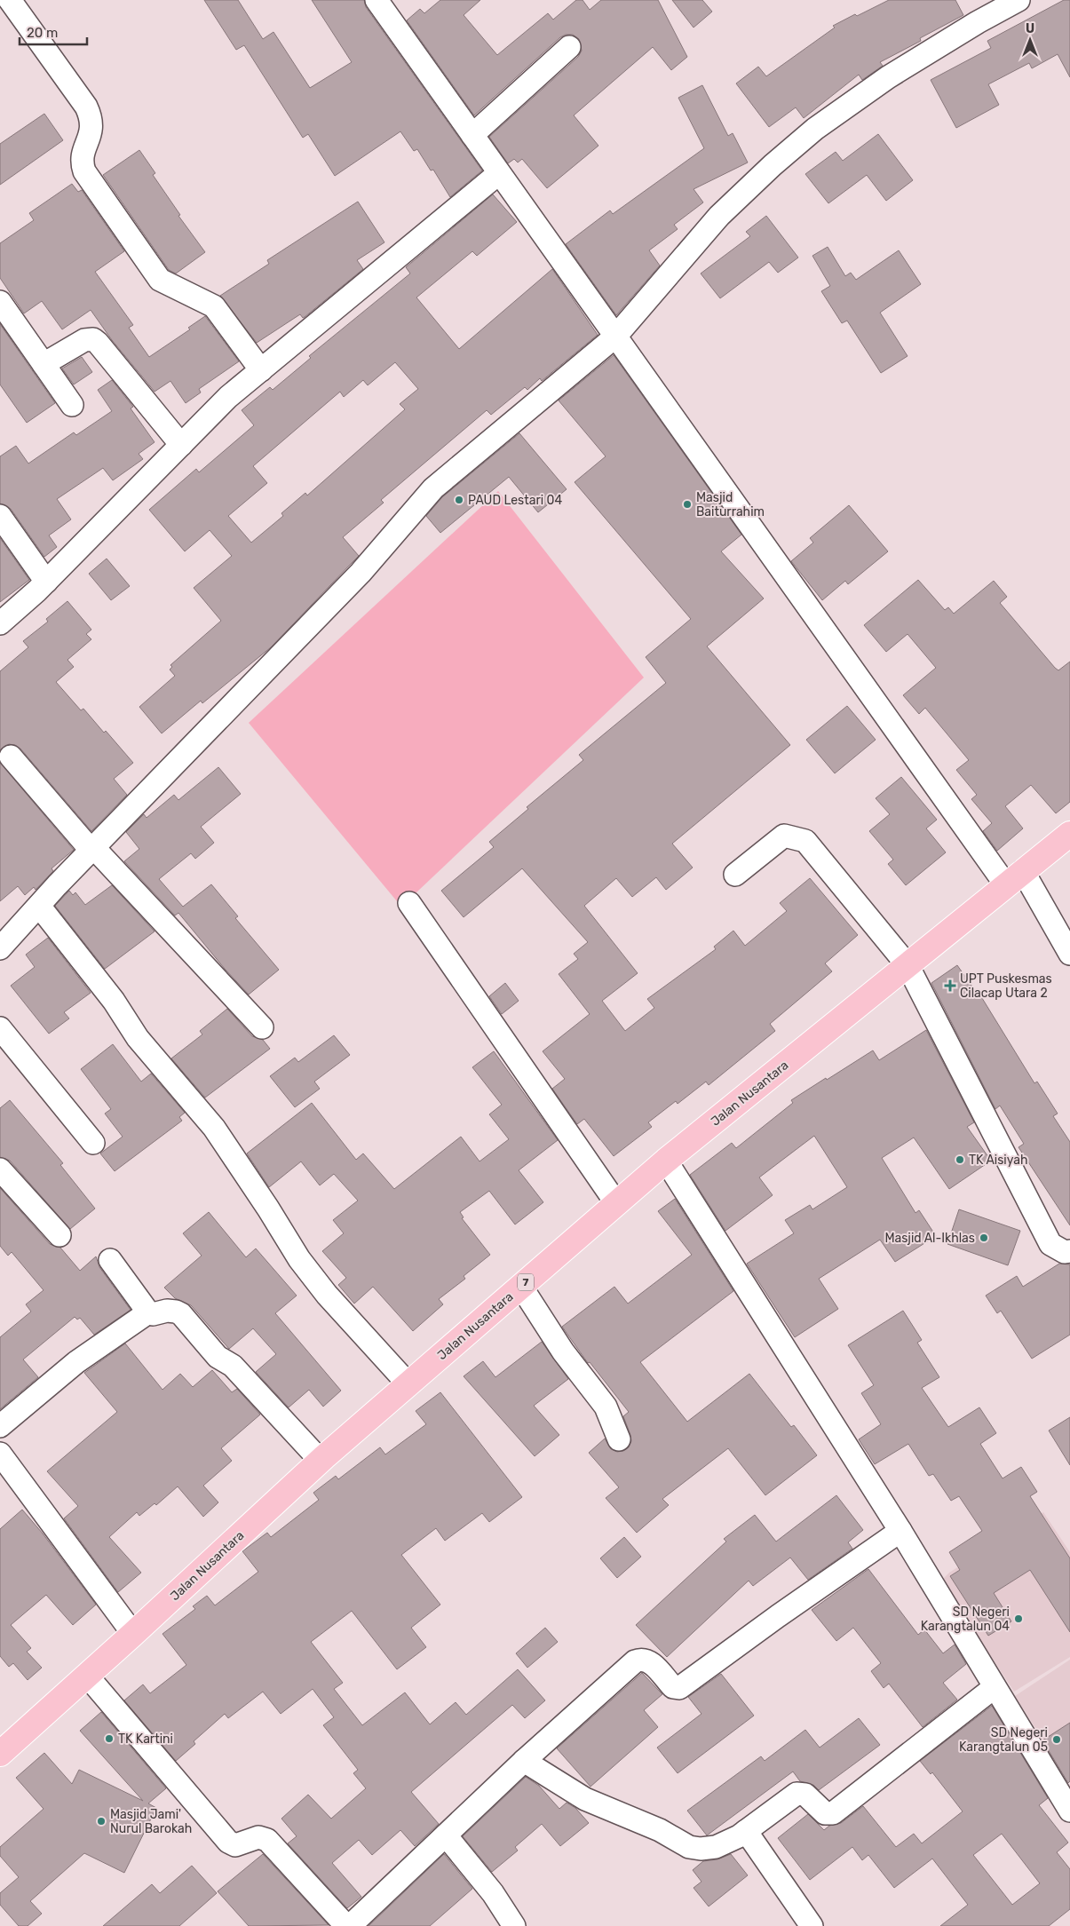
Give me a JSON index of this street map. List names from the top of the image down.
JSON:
{
  "streets": {
    "highway": ["Jalan Nusantara", "7"]
  },
  "places": {
    "other": [
      "PAUD Lestari 04",
      "Masjid Baiturrahim",
      "TK Aisiyah",
      "Masjid Al-Ikhlas",
      "SD Negeri Karangtalun 04",
      "TK Kartini",
      "SD Negeri Karangtalun 05",
      "Masjid Jami' Nurul Barokah"
    ],
    "health": ["UPT Puskesmas Cilacap Utara 2"]
  },
  "scale_bar": "20 m",
  "north": "top"
}
